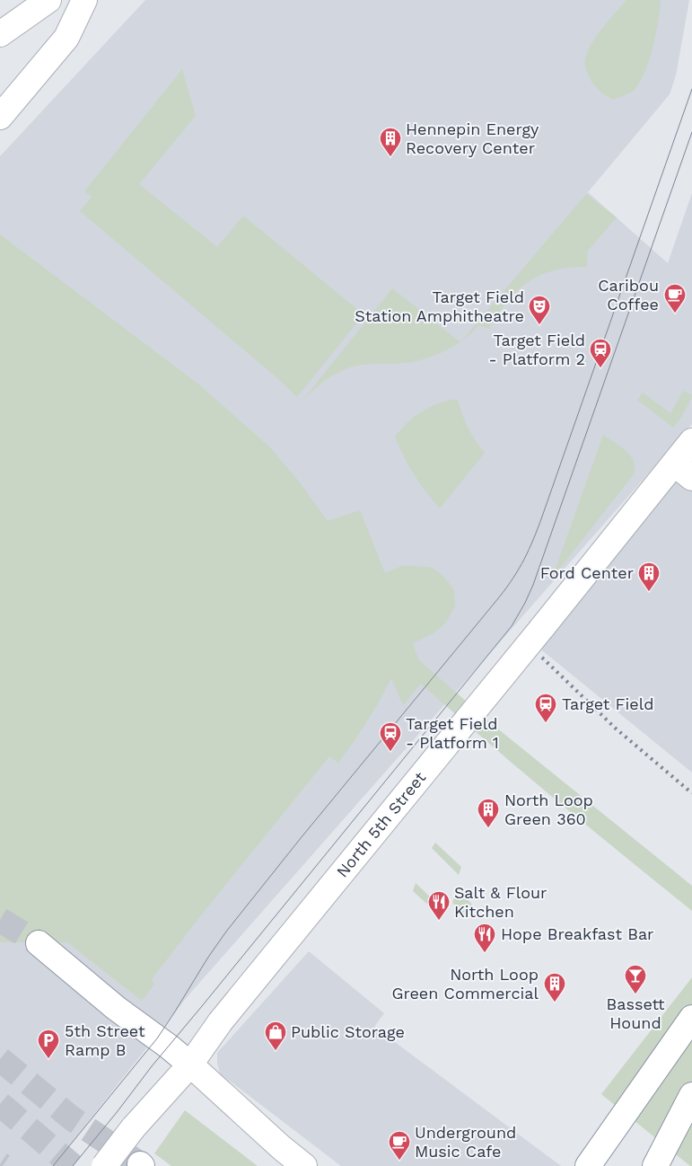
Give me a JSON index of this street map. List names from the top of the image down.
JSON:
{
  "streets": {
    "main road": ["North 5th Street"]
  },
  "places": {
    "building": [
      "Hennepin Energy Recovery Center",
      "Ford Center",
      "North Loop Green 360",
      "North Loop Green Commercial"
    ],
    "cafe": ["Caribou Coffee", "Underground Music Cafe"],
    "theatre": ["Target Field Station Amphitheatre"],
    "station": ["Target Field - Platform 2", "Target Field", "Target Field - Platform 1"],
    "restaurant": ["Salt & Flour Kitchen", "Hope Breakfast Bar"],
    "bar": ["Bassett Hound"],
    "shop": ["Public Storage"],
    "parking": ["5th Street Ramp B"]
  }
}
